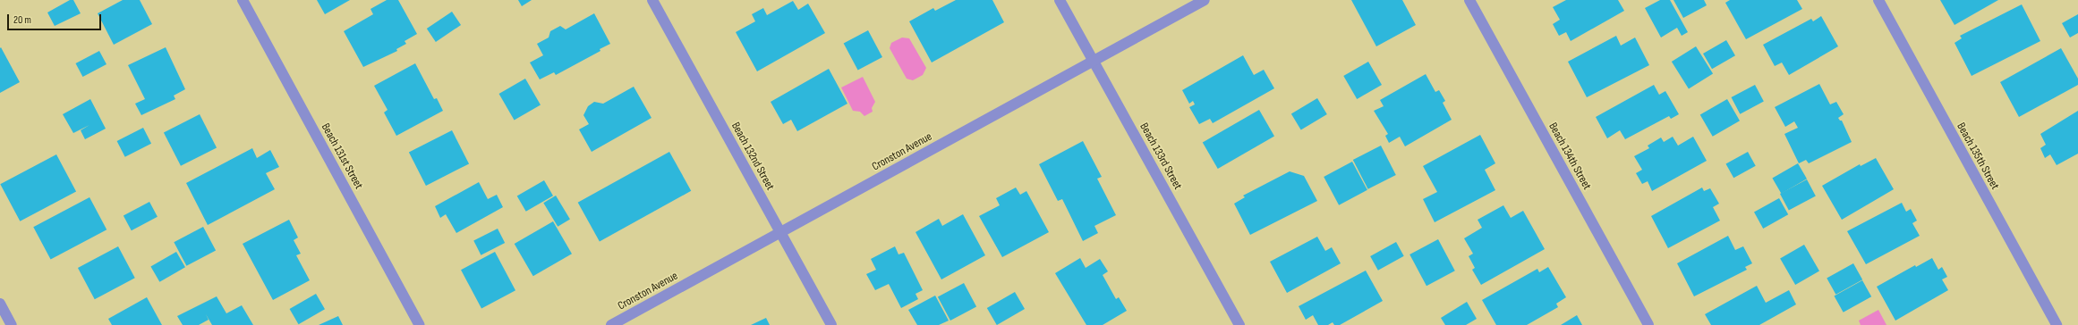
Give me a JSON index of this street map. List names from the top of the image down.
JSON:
{
  "streets": {
    "street": [
      "Cronston Avenue",
      "Beach 131st Street",
      "Beach 132nd Street",
      "Beach 133rd Street",
      "Beach 134th Street",
      "Beach 135th Street"
    ]
  },
  "crossings": [
    ["Cronston Avenue", "Beach 132nd Street"],
    ["Cronston Avenue", "Beach 133rd Street"]
  ],
  "scale_bar": "20 m"
}
